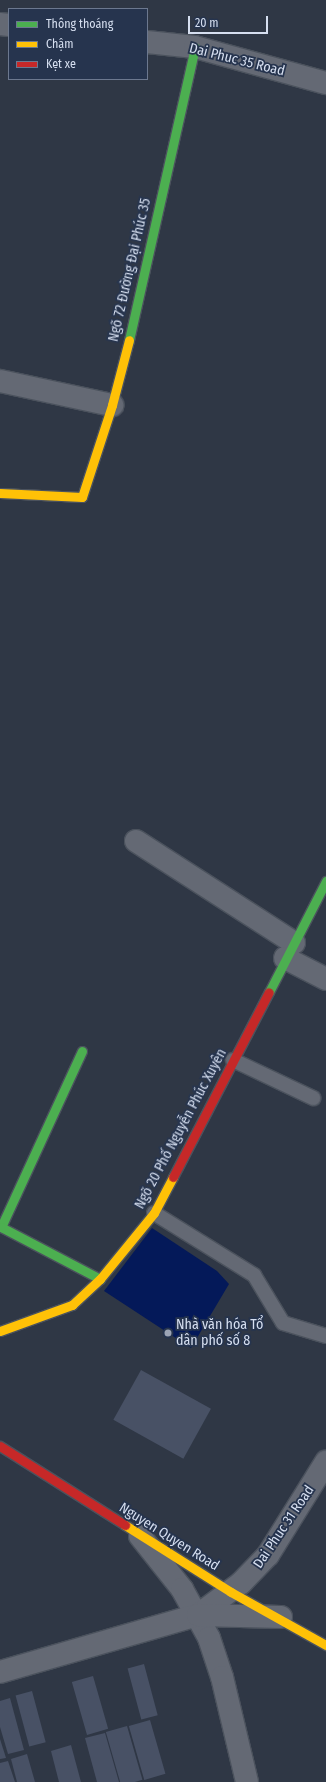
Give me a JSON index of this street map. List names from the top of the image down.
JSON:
{
  "streets": {
    "street": [
      "Dai Phuc 35 Road",
      "Ngõ 72 Đường Đại Phúc 35",
      "Ngõ 20 Phố Nguyễn Phúc Xuyên",
      "Dai Phuc 31 Road",
      "Nguyen Quyen Road"
    ]
  },
  "crossings": [
    ["Dai Phuc 35 Road", "Ngõ 72 Đường Đại Phúc 35"],
    ["Dai Phuc 31 Road", "Nguyen Quyen Road"]
  ],
  "places": ["Nhà văn hóa Tổ dân phố số 8"],
  "legend": ["Thông thoáng", "Chậm", "Kẹt xe"],
  "scale_bar": "20 m"
}
